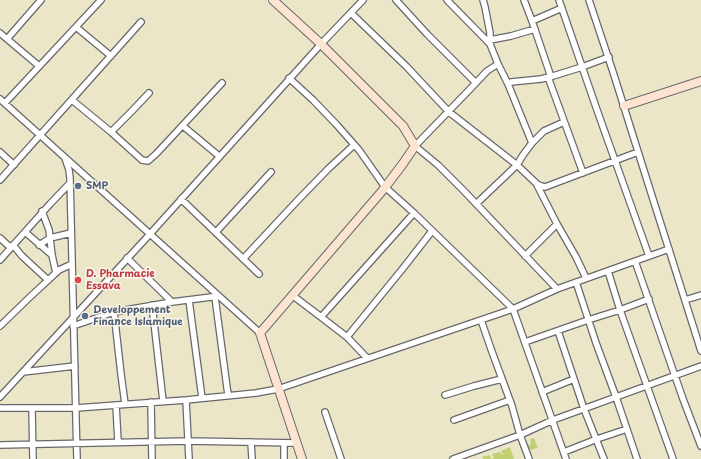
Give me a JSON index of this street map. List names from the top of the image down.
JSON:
{
  "places": ["SMP", "D. Pharmacie Essava", "Developpement Finance Islamique"]
}
